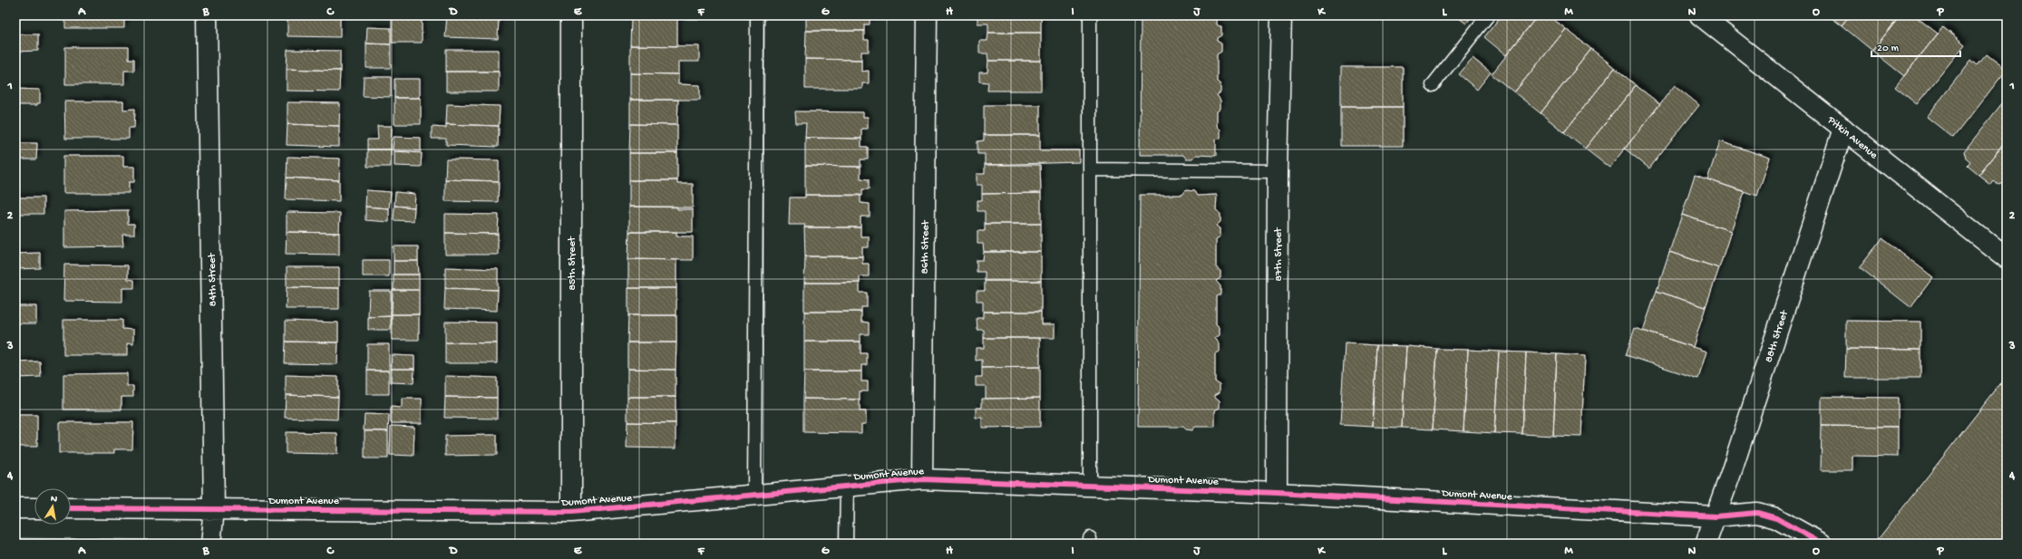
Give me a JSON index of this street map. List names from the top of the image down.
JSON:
{
  "streets": {
    "street": [
      "Pitkin Avenue",
      "86th Street",
      "87th Street",
      "85th Street",
      "84th Street",
      "88th Street",
      "Dumont Avenue"
    ]
  },
  "crossings": [
    ["Pitkin Avenue", "88th Street"],
    ["86th Street", "Dumont Avenue"],
    ["87th Street", "Dumont Avenue"],
    ["85th Street", "Dumont Avenue"],
    ["84th Street", "Dumont Avenue"],
    ["88th Street", "Dumont Avenue"]
  ],
  "scale_bar": "20 m",
  "north": "top",
  "grid": {
    "columns": [
      "A",
      "B",
      "C",
      "D",
      "E",
      "F",
      "G",
      "H",
      "I",
      "J",
      "K",
      "L",
      "M",
      "N",
      "O",
      "P"
    ],
    "rows": [
      "1",
      "2",
      "3",
      "4"
    ]
  }
}
